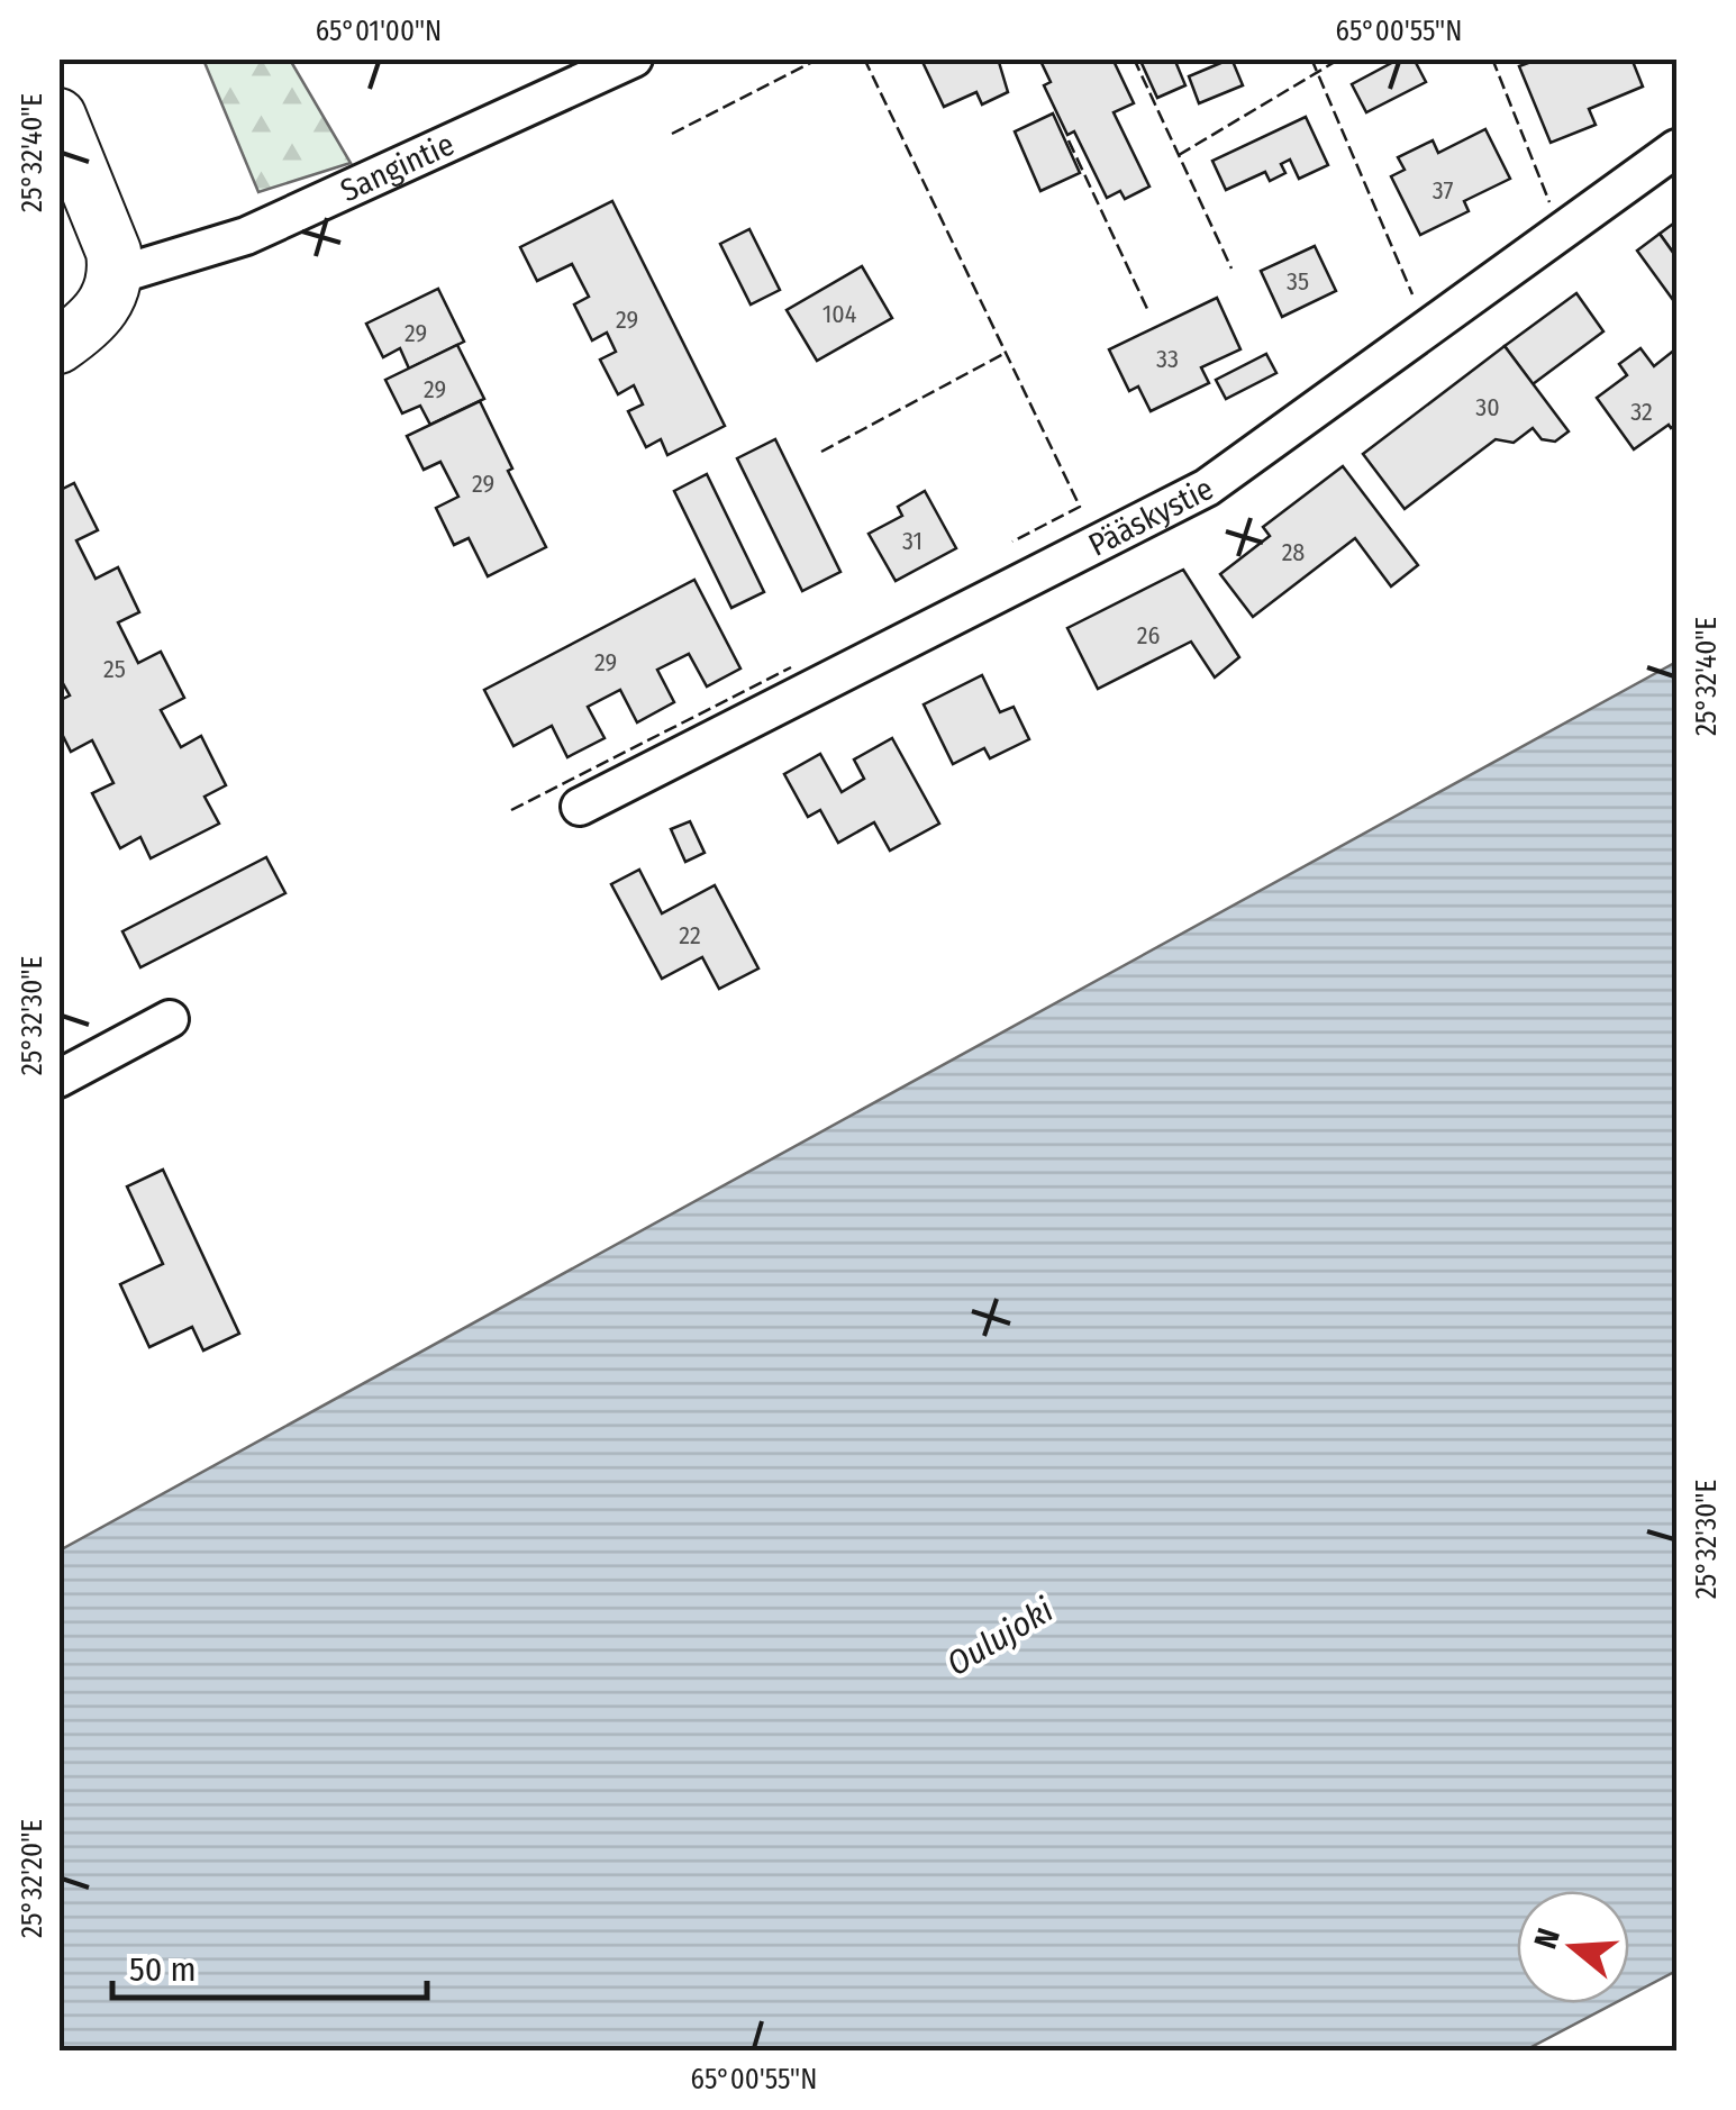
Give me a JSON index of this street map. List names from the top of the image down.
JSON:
{
  "streets": {
    "street": ["Sangintie", "Pääskystie"]
  },
  "water": ["Oulujoki"],
  "house_numbers": [
    "37",
    "35",
    "104",
    "29",
    "29",
    "33",
    "29",
    "30",
    "32",
    "29",
    "31",
    "28",
    "26",
    "29",
    "25",
    "22"
  ],
  "scale_bar": "50 m",
  "north": "left",
  "coordinates": [
    "65°01'00\"N",
    "65°00'55\"N",
    "25°32'40\"E",
    "25°32'30\"E",
    "25°32'20\"E"
  ]
}
